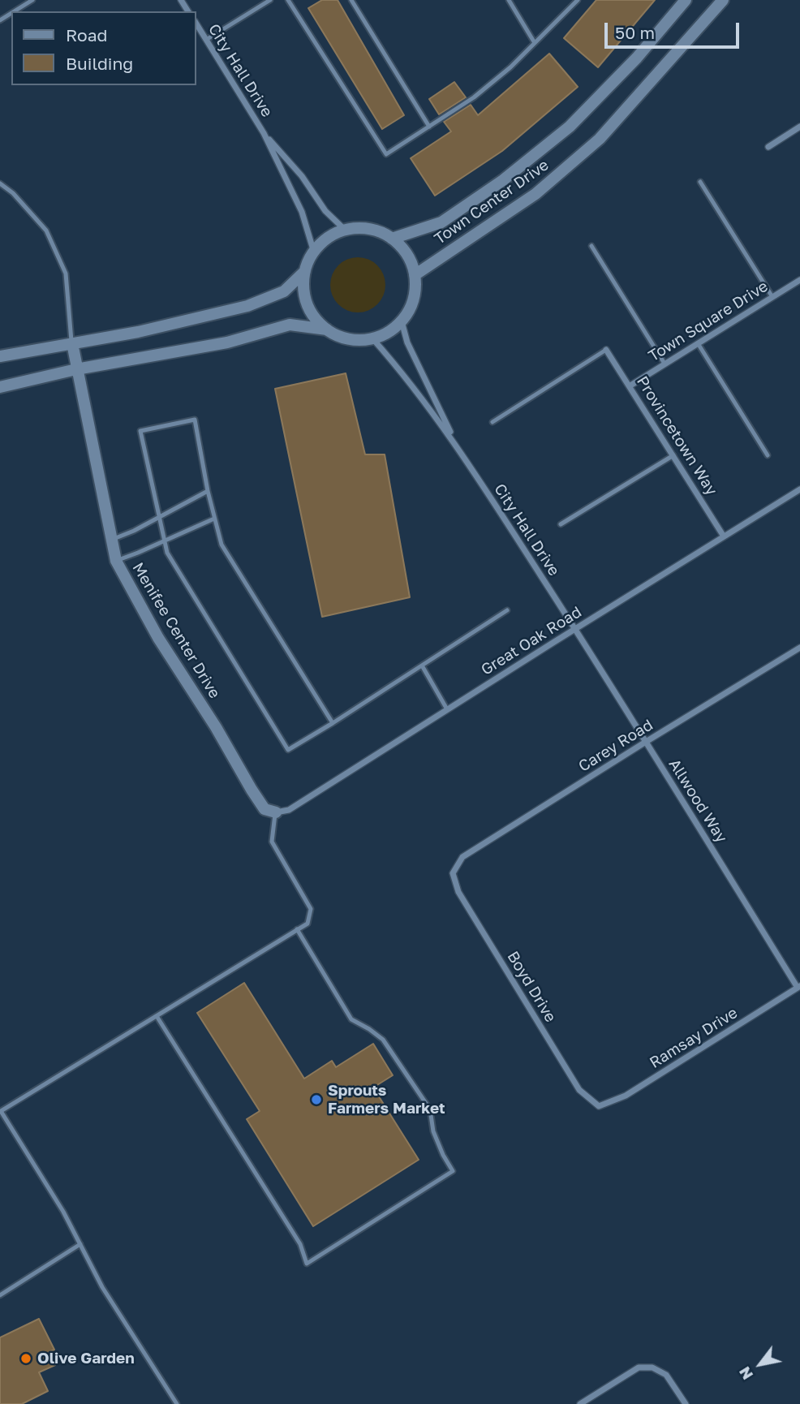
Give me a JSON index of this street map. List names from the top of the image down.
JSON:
{
  "streets": {
    "street": [
      "City Hall Drive",
      "Town Center Drive",
      "Town Square Drive",
      "Provincetown Way",
      "Menifee Center Drive",
      "Great Oak Road",
      "Carey Road",
      "Allwood Way",
      "Boyd Drive",
      "Ramsay Drive"
    ]
  },
  "crossings": [
    ["City Hall Drive", "Town Center Drive"],
    ["City Hall Drive", "Great Oak Road"],
    ["City Hall Drive", "Allwood Way"],
    ["Town Square Drive", "Provincetown Way"],
    ["Provincetown Way", "Great Oak Road"],
    ["Menifee Center Drive", "Great Oak Road"],
    ["Great Oak Road", "Allwood Way"],
    ["Carey Road", "Allwood Way"],
    ["Carey Road", "Boyd Drive"],
    ["Allwood Way", "Ramsay Drive"],
    ["Boyd Drive", "Ramsay Drive"]
  ],
  "places": ["Sprouts Farmers Market", "Olive Garden"],
  "legend": ["Road", "Building"],
  "scale_bar": "50 m",
  "north": "bottom left"
}
